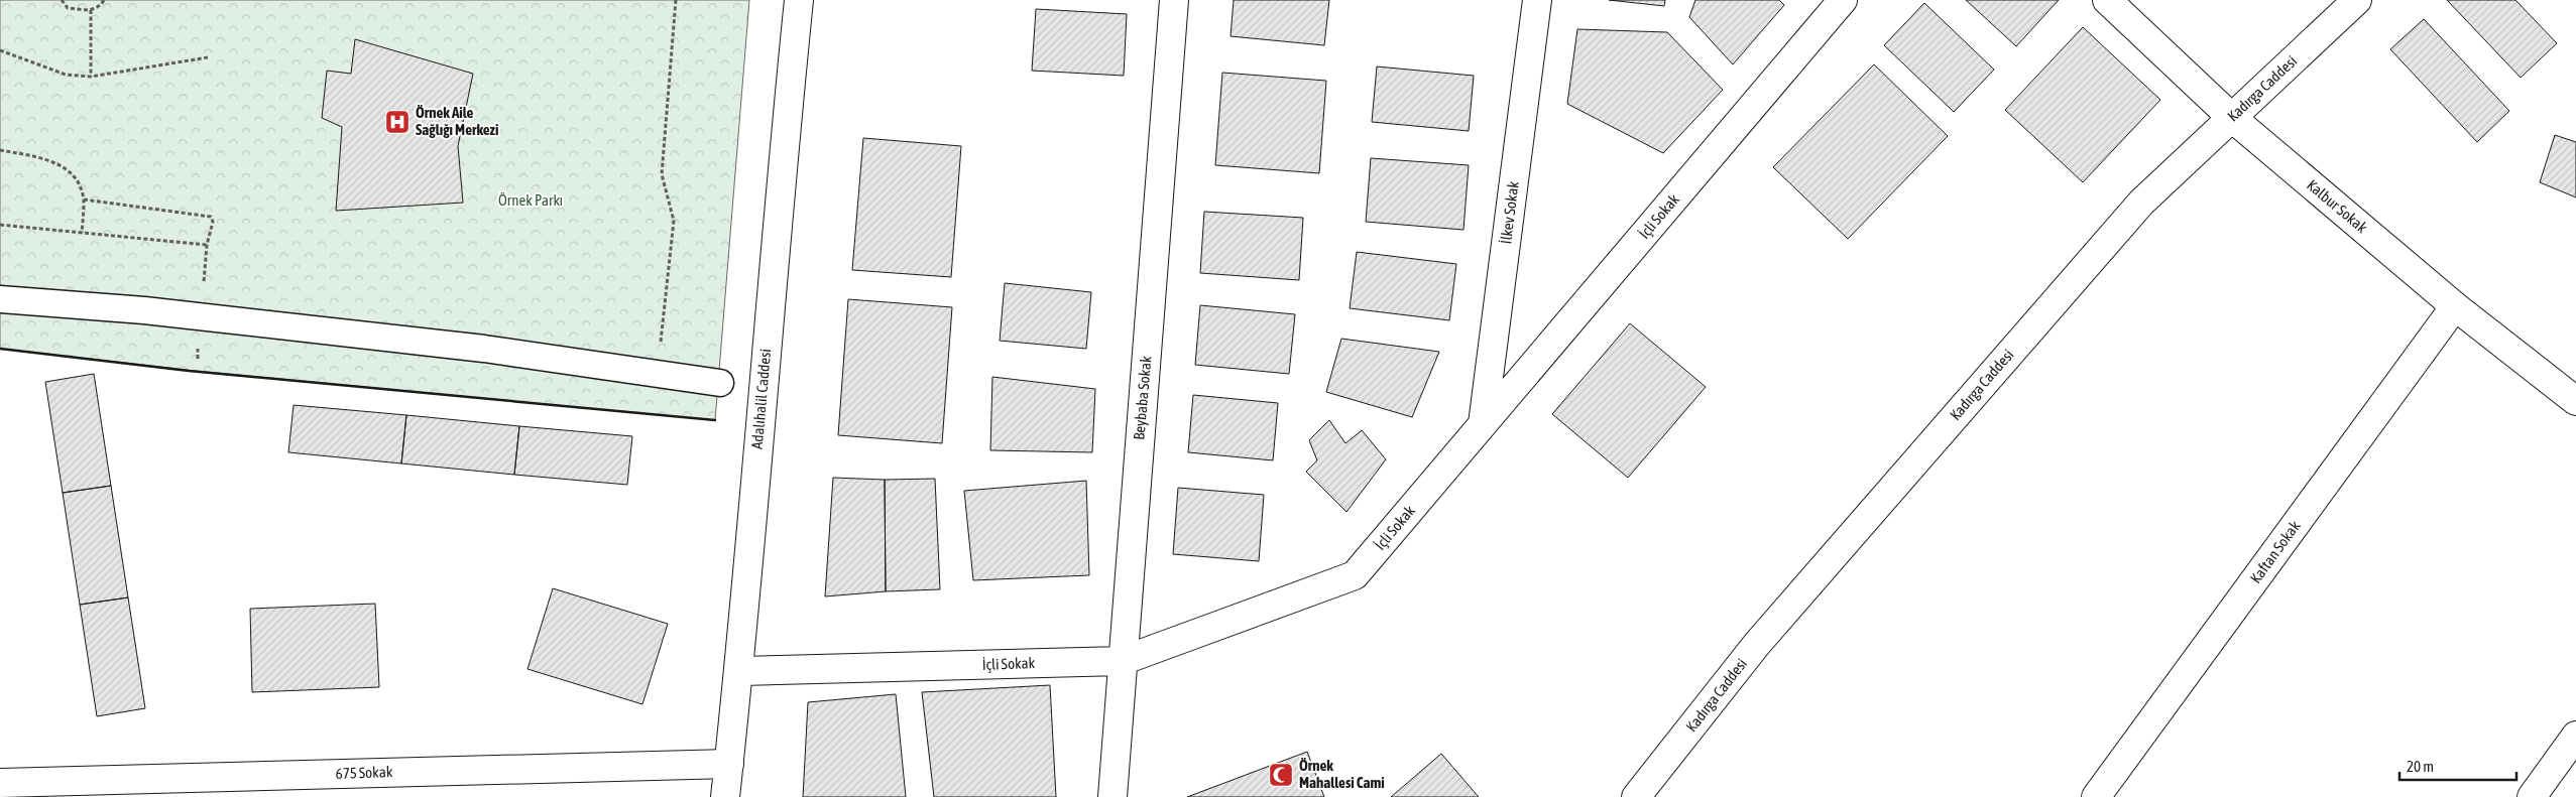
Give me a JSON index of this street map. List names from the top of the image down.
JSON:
{
  "streets": {
    "street": [
      "Kadırga Caddesi",
      "Kalbur Sokak",
      "İlkev Sokak",
      "İçli Sokak",
      "Beybaba Sokak",
      "Adalıhalil Caddesi",
      "Kaftan Sokak",
      "675 Sokak"
    ]
  },
  "crossings": [
    ["Kadırga Caddesi", "Kalbur Sokak"],
    ["Kalbur Sokak", "Kaftan Sokak"],
    ["İlkev Sokak", "İçli Sokak"],
    ["İçli Sokak", "Beybaba Sokak"],
    ["İçli Sokak", "Adalıhalil Caddesi"],
    ["Adalıhalil Caddesi", "675 Sokak"]
  ],
  "parks": ["Örnek Parkı"],
  "places": {
    "hospital": ["Örnek Aile Sağlığı Merkezi"],
    "mosque": ["Örnek Mahallesi Cami"]
  },
  "scale_bar": "20 m"
}
